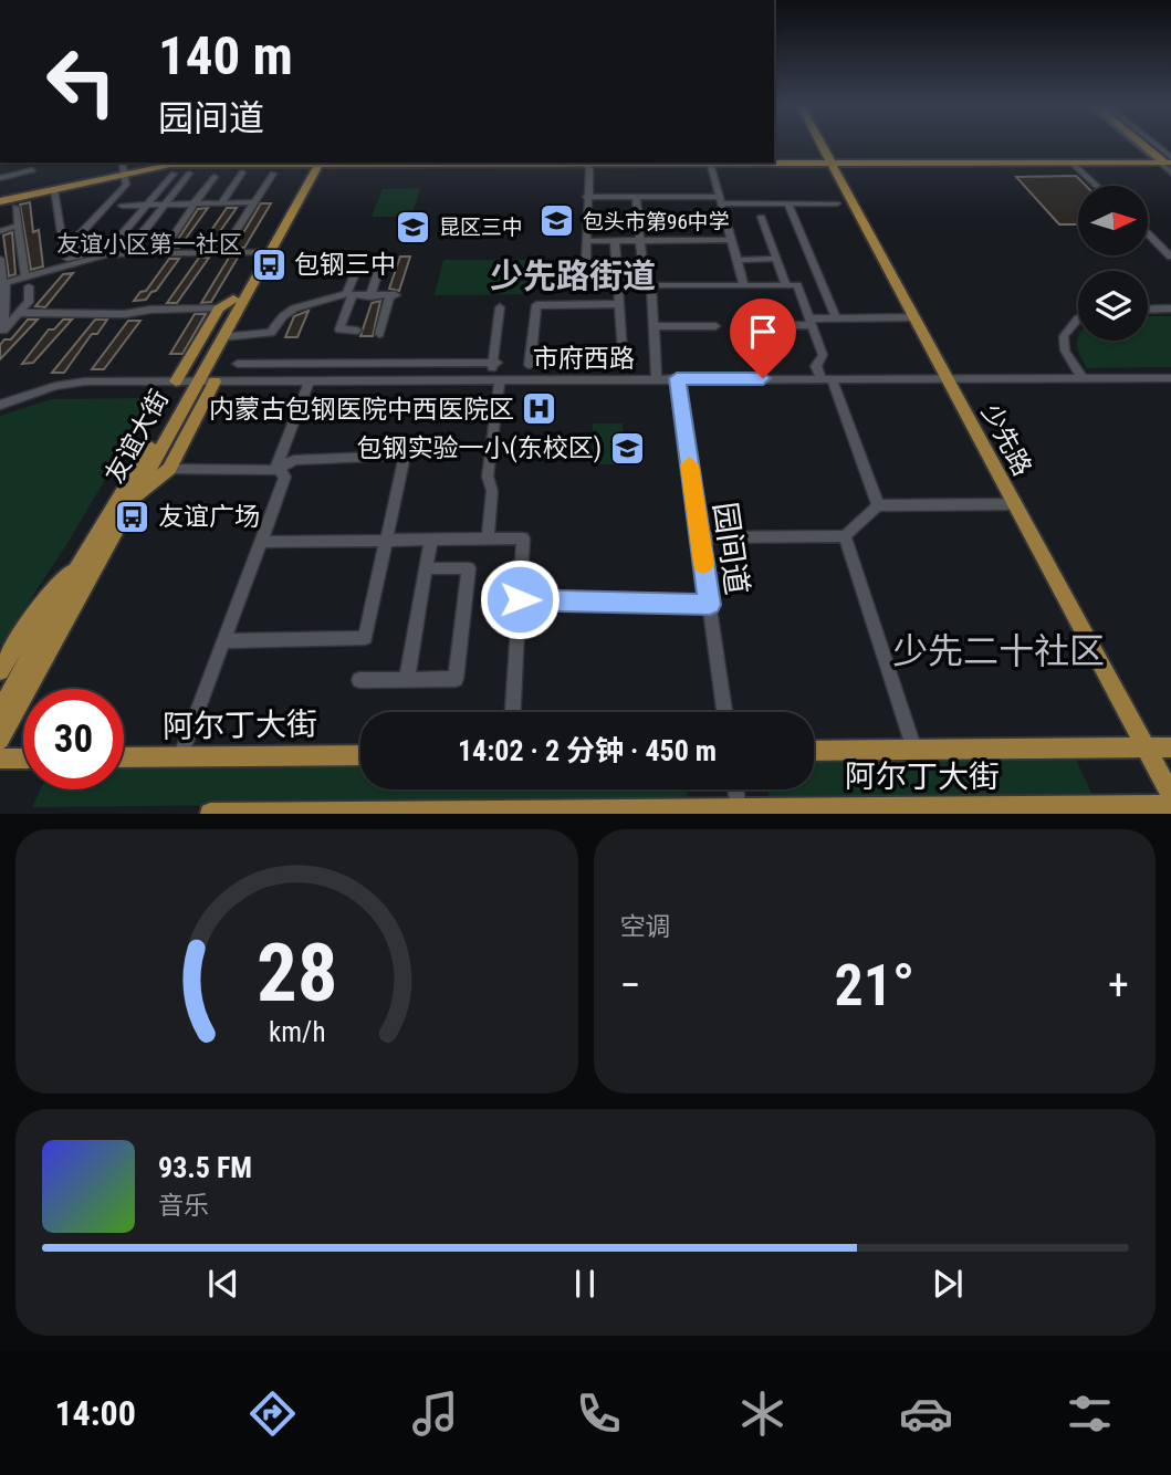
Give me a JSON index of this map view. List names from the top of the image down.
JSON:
{
  "streets": {
    "main road": ["友谊大街", "少先路", "阿尔丁大街"],
    "street": ["市府西路", "园间道"]
  },
  "crossings": [
    ["市府西路", "友谊大街"],
    ["市府西路", "少先路"],
    ["市府西路", "园间道"],
    ["少先路", "阿尔丁大街"]
  ],
  "districts": ["友谊小区第一社区", "少先路街道", "少先二十社区"],
  "places": {
    "school or university": ["包头市第96中学", "昆区三中", "包钢实验一小(东校区)"],
    "bus stop": ["包钢三中", "友谊广场"],
    "hospital": ["内蒙古包钢医院中西医院区"]
  },
  "north": "right",
  "page": {
    "turn": ["140 m", "园间道"],
    "limit": "30",
    "trip": "14:02 · 2 分钟 · 450 m",
    "tile": "空调",
    "heat": ["−", "21°", "+"],
    "song": ["93.5 FM", "音乐"],
    "tabs": "14:00",
    "gauge": ["28", "km/h"]
  }
}
